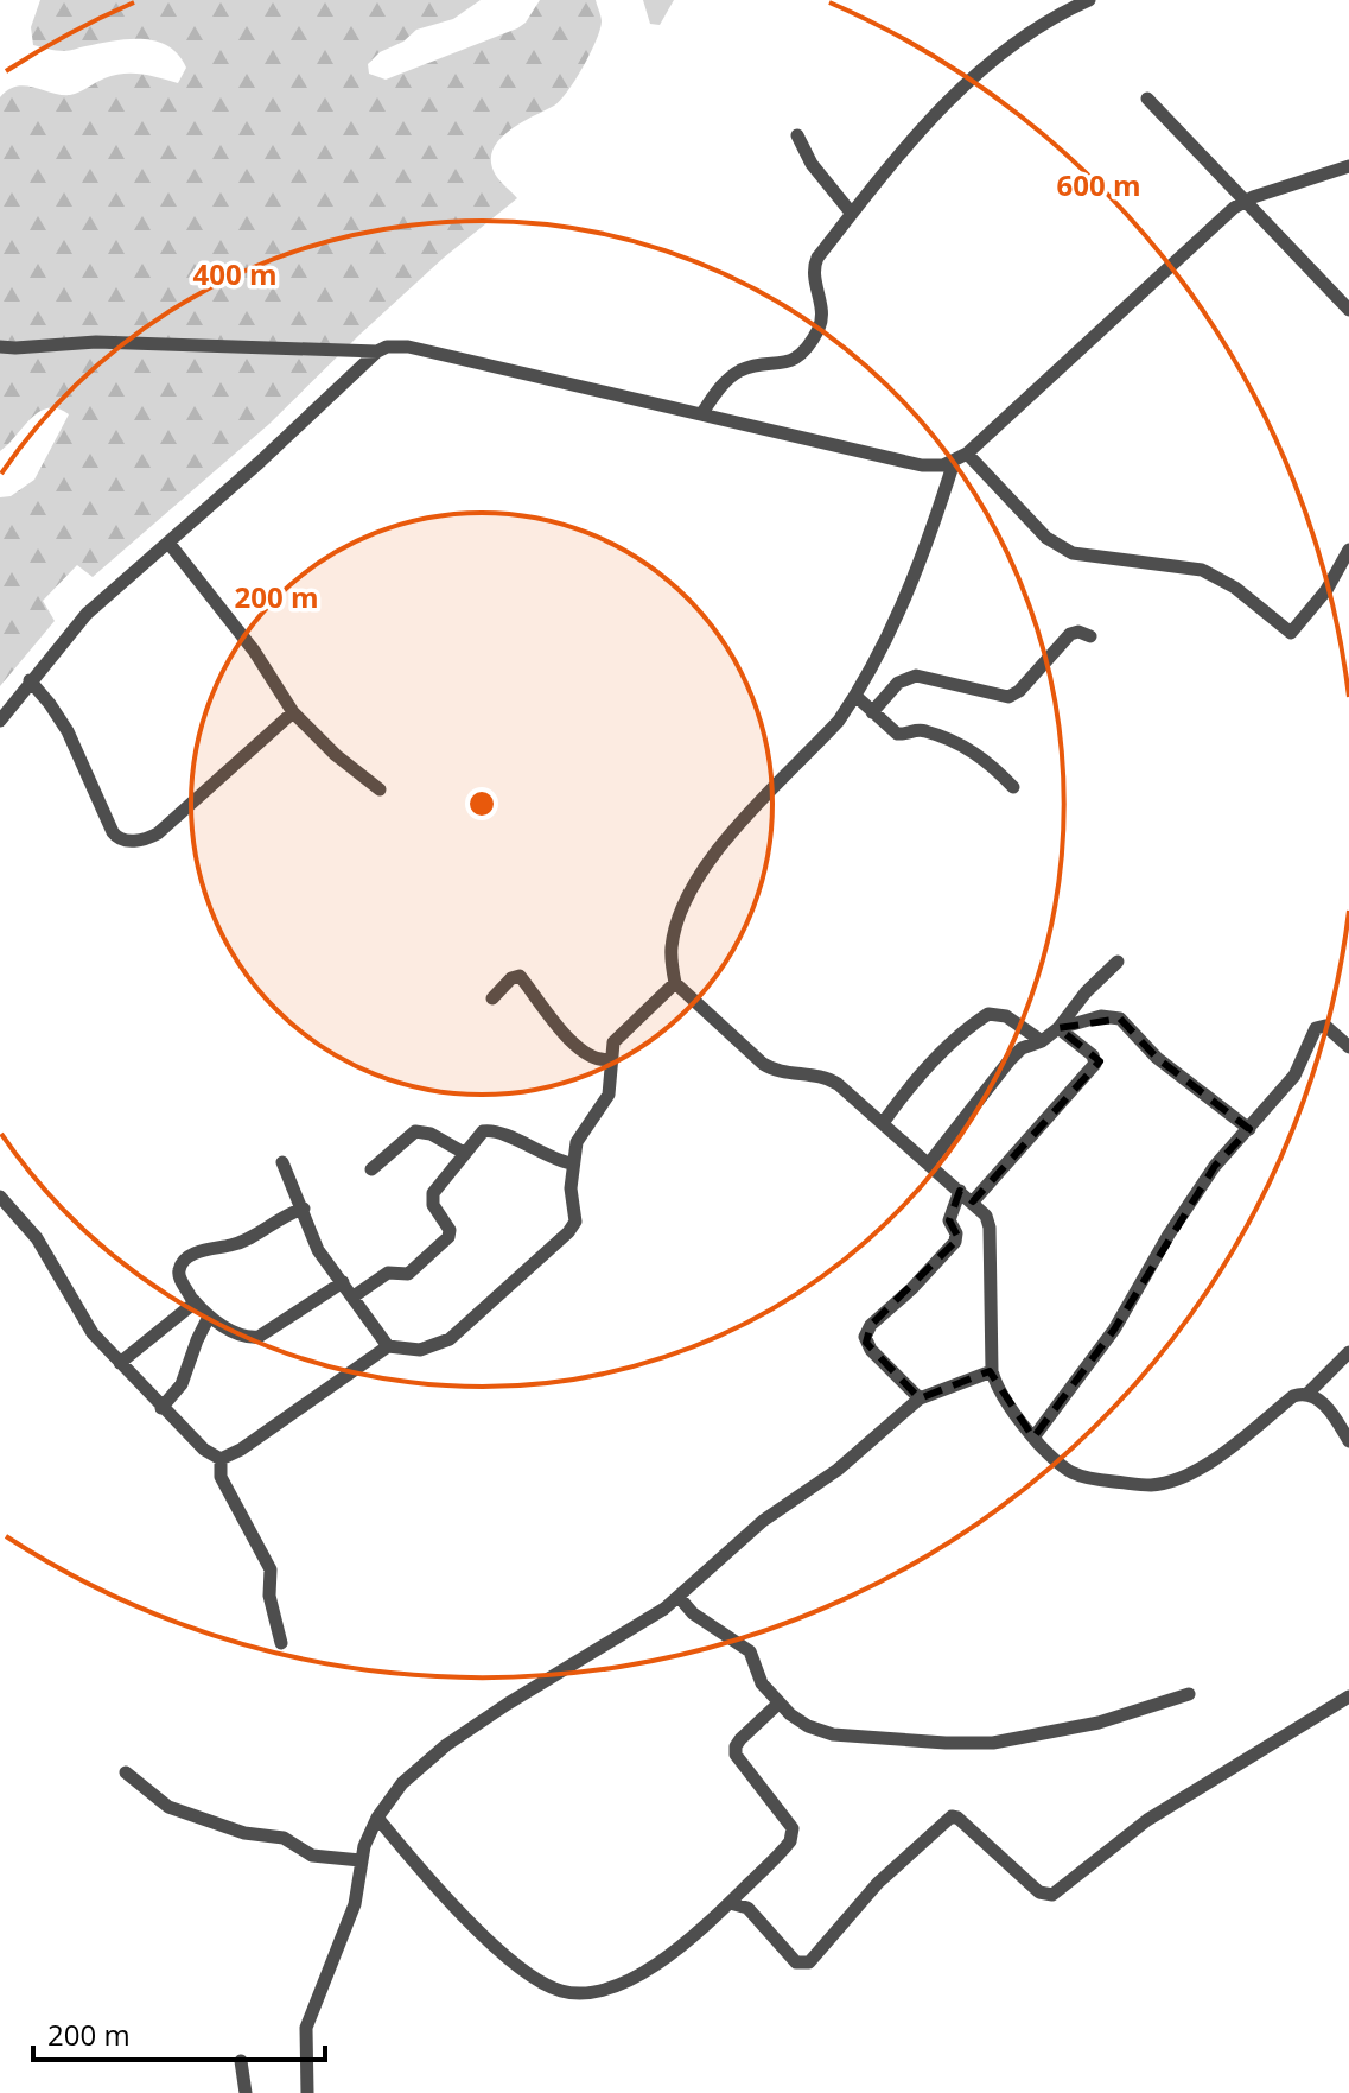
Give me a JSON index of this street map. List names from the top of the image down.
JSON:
{
  "scale_bar": "200 m",
  "rings": ["600 m", "400 m", "200 m"]
}
